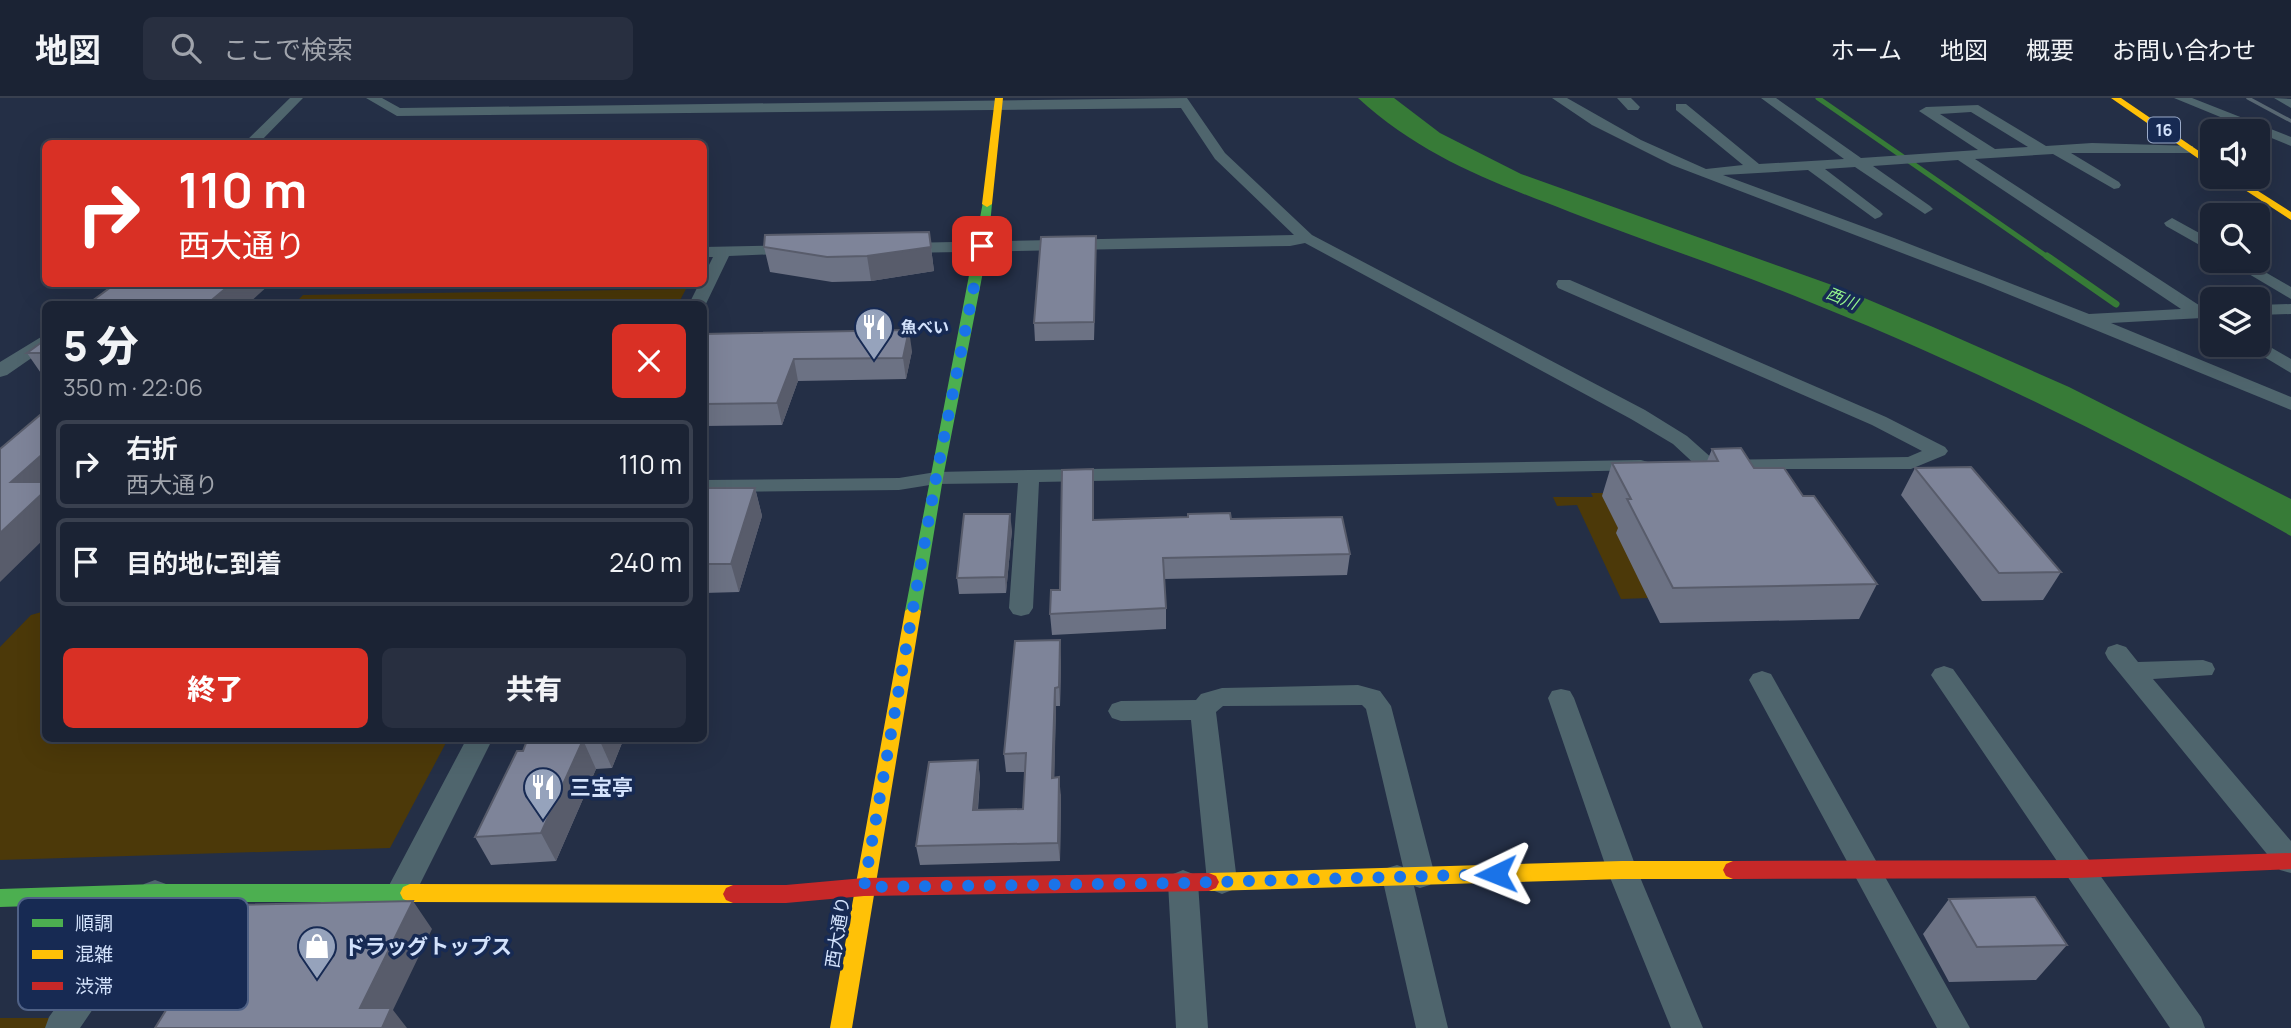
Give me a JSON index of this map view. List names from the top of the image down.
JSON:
{
  "streets": {
    "street": ["16", "西大通り"]
  },
  "water": ["西川"],
  "places": {
    "restaurant": ["魚べい", "三宝亭"],
    "shop": ["ドラッグトップス"]
  },
  "legend": ["順調", "混雑", "渋滞"],
  "page": {
    "header": "地図",
    "search": "ここで検索",
    "nav": [
      "ホーム",
      "地図",
      "概要",
      "お問い合わせ"
    ],
    "turn": ["110 m", "西大通り"],
    "heading": ["5 分", "350 m · 22:06"],
    "list": [
      {
        "name": "右折",
        "note": "西大通り",
        "value": "110 m"
      },
      {
        "name": "目的地に到着",
        "value": "240 m"
      }
    ],
    "buttons": ["終了", "共有"]
  }
}
